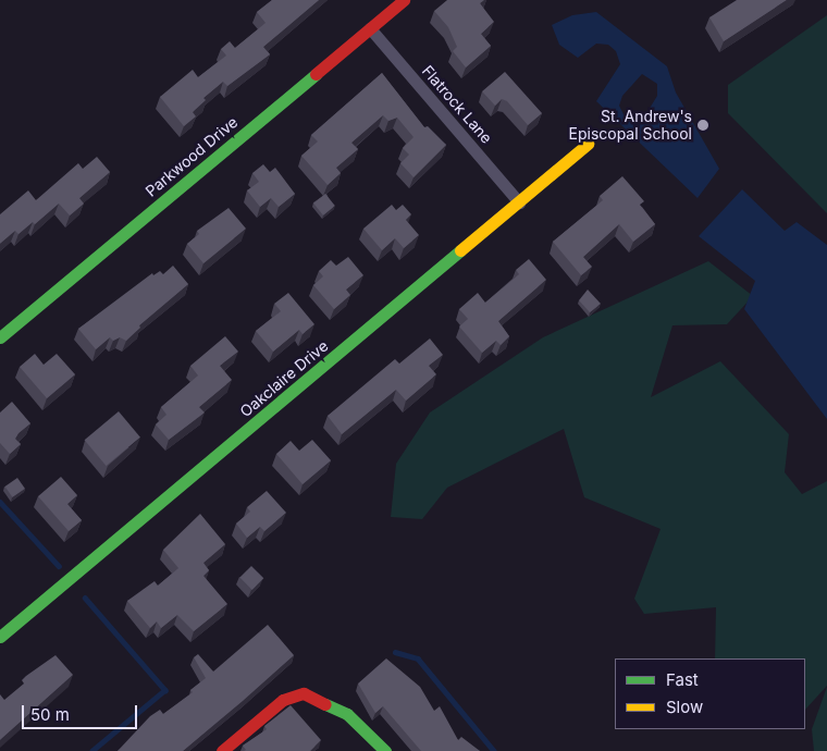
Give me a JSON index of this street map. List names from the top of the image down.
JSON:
{
  "streets": {
    "street": ["Flatrock Lane", "Parkwood Drive", "Oakclaire Drive"]
  },
  "crossings": [
    ["Flatrock Lane", "Parkwood Drive"],
    ["Flatrock Lane", "Oakclaire Drive"]
  ],
  "places": ["St. Andrew's Episcopal School"],
  "legend": ["Fast", "Slow"],
  "scale_bar": "50 m"
}
